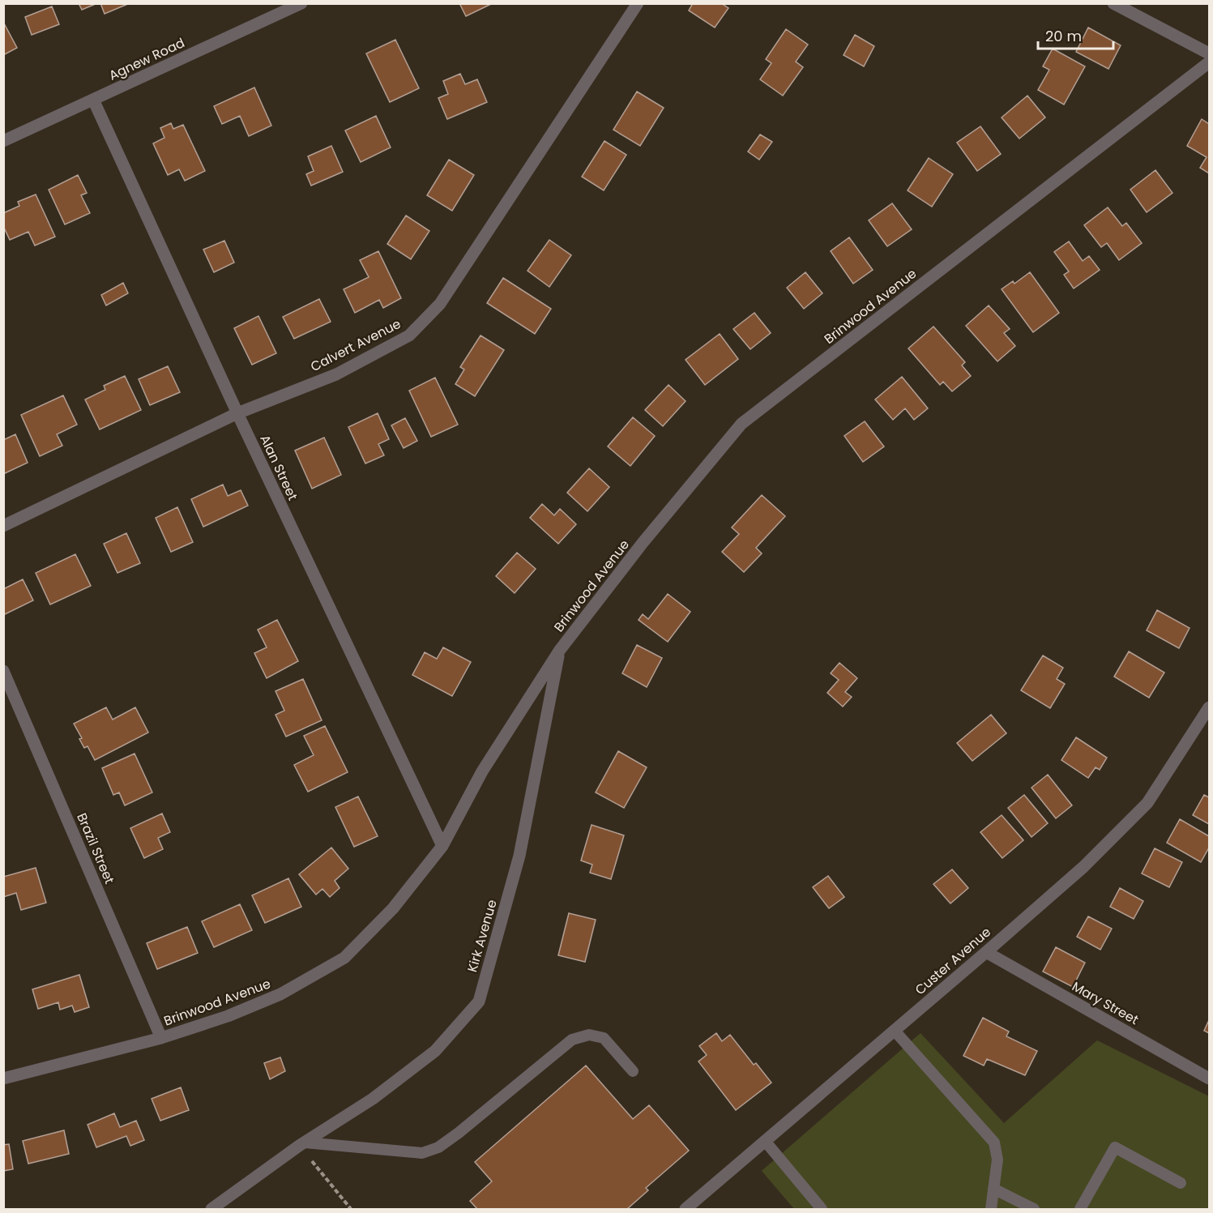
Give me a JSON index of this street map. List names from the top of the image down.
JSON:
{
  "streets": {
    "street": [
      "Agnew Road",
      "Brinwood Avenue",
      "Calvert Avenue",
      "Alan Street",
      "Brazil Street",
      "Kirk Avenue",
      "Custer Avenue",
      "Mary Street"
    ]
  },
  "crossings": [
    ["Agnew Road", "Alan Street"],
    ["Brinwood Avenue", "Alan Street"],
    ["Brinwood Avenue", "Brazil Street"],
    ["Brinwood Avenue", "Kirk Avenue"],
    ["Calvert Avenue", "Alan Street"],
    ["Custer Avenue", "Mary Street"]
  ],
  "scale_bar": "20 m"
}
